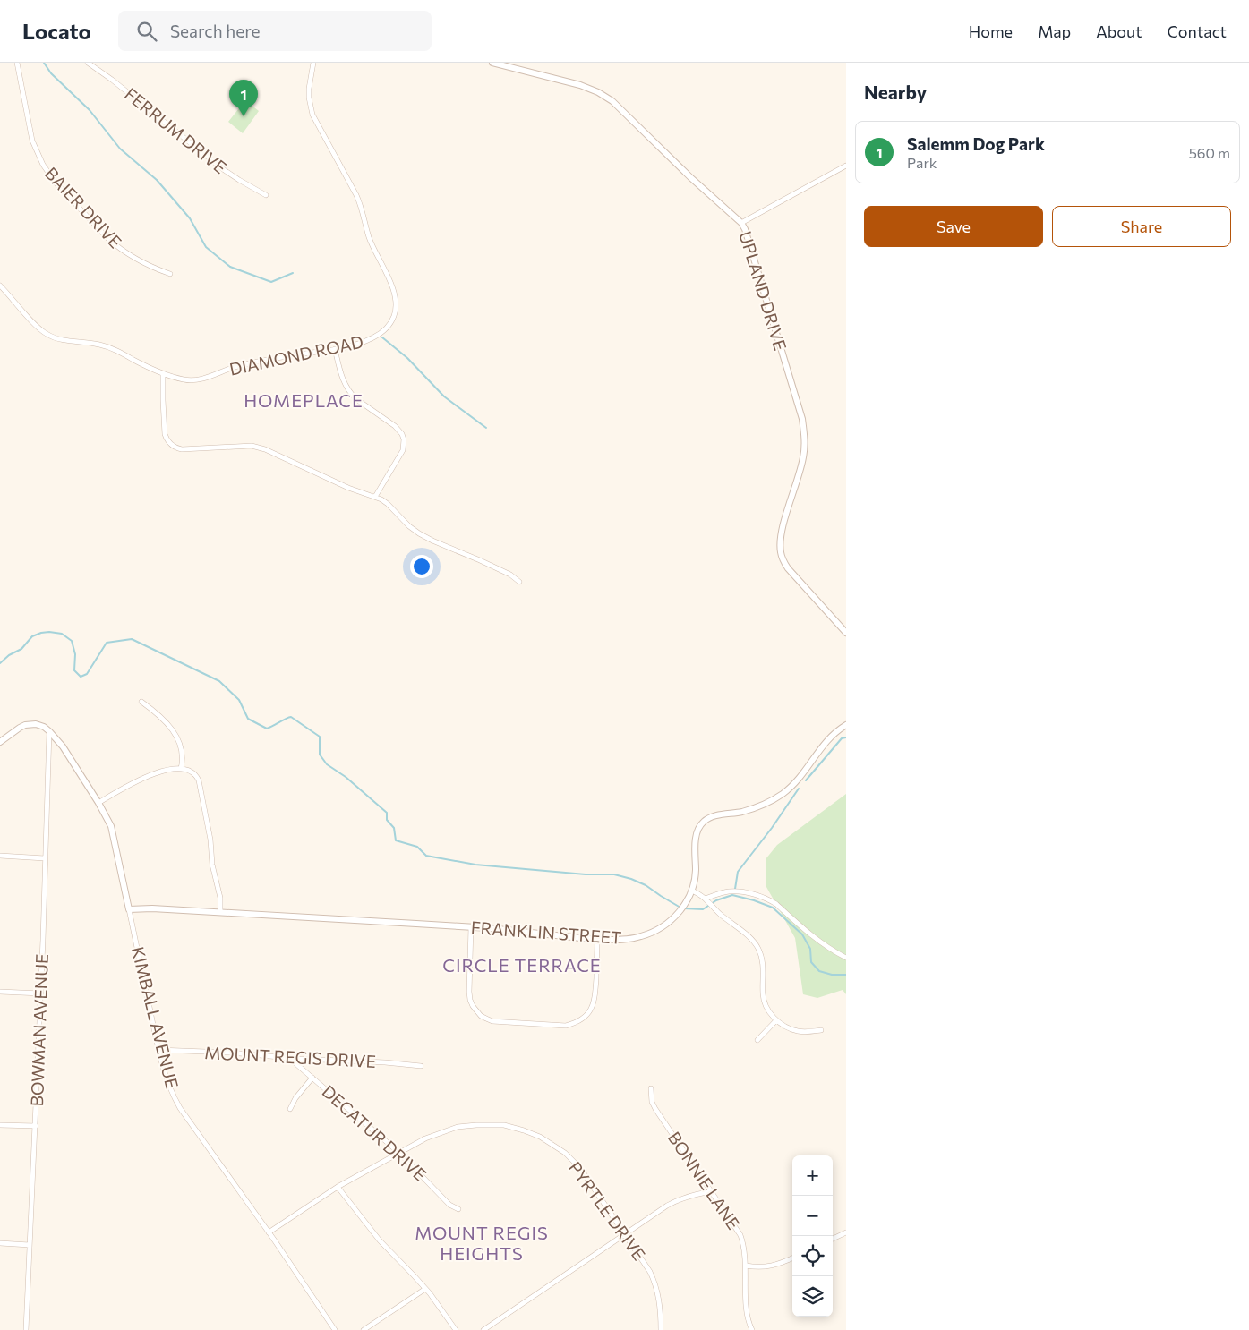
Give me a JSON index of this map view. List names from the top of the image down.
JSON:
{
  "streets": {
    "street": [
      "FERRUM DRIVE",
      "BAIER DRIVE",
      "UPLAND DRIVE",
      "DIAMOND ROAD",
      "FRANKLIN STREET",
      "KIMBALL AVENUE",
      "BOWMAN AVENUE",
      "MOUNT REGIS DRIVE",
      "DECATUR DRIVE",
      "BONNIE LANE",
      "PYRTLE DRIVE"
    ]
  },
  "crossings": [
    ["FRANKLIN STREET", "KIMBALL AVENUE"],
    ["KIMBALL AVENUE", "BOWMAN AVENUE"],
    ["KIMBALL AVENUE", "MOUNT REGIS DRIVE"],
    ["KIMBALL AVENUE", "PYRTLE DRIVE"],
    ["MOUNT REGIS DRIVE", "DECATUR DRIVE"],
    ["DECATUR DRIVE", "PYRTLE DRIVE"]
  ],
  "districts": ["HOMEPLACE", "CIRCLE TERRACE", "MOUNT REGIS HEIGHTS"],
  "page": {
    "header": "Locato",
    "search": "Search here",
    "nav": [
      "Home",
      "Map",
      "About",
      "Contact"
    ],
    "heading": "Nearby",
    "pins": "1",
    "list": [
      {
        "mark": "1",
        "name": "Salemm Dog Park",
        "note": "Park",
        "value": "560 m"
      }
    ],
    "buttons": ["Save", "Share"],
    "map_buttons": ["+", "−"]
  }
}
